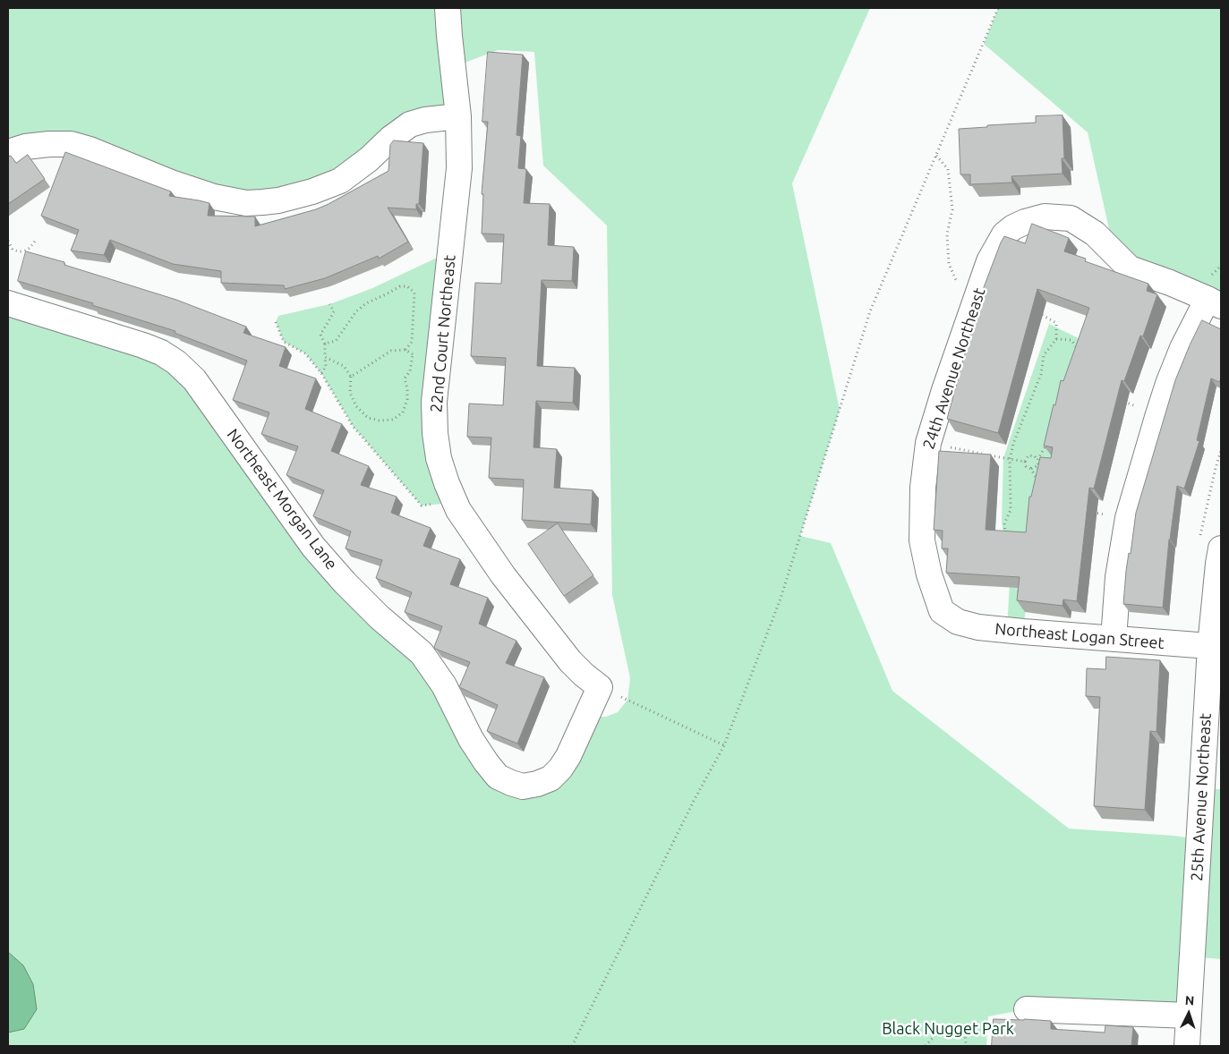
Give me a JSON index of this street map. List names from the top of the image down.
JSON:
{
  "streets": {
    "street": [
      "22nd Court Northeast",
      "24th Avenue Northeast",
      "Northeast Morgan Lane",
      "Northeast Logan Street",
      "25th Avenue Northeast"
    ]
  },
  "crossings": [
    ["22nd Court Northeast", "Northeast Morgan Lane"],
    ["24th Avenue Northeast", "Northeast Logan Street"],
    ["Northeast Logan Street", "25th Avenue Northeast"]
  ],
  "parks": ["Black Nugget Park"],
  "north": "top"
}
